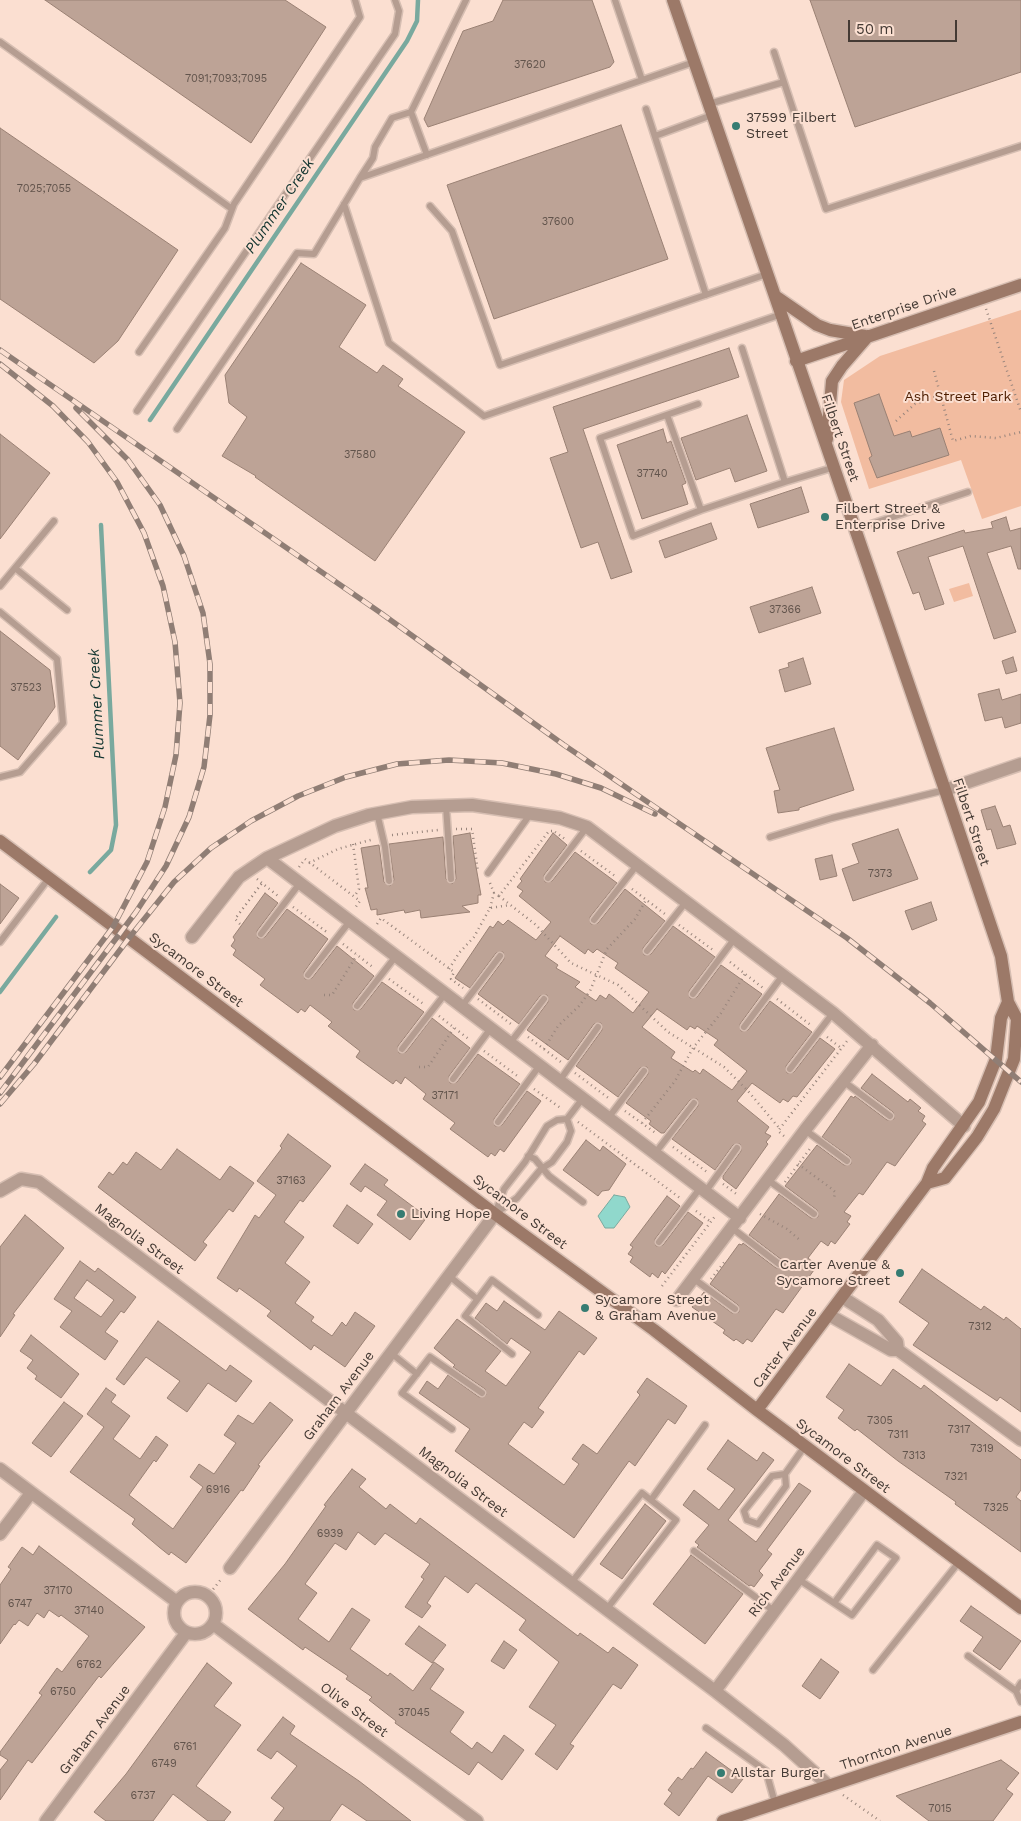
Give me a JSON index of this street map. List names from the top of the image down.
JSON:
{
  "streets": {
    "street": [
      "Enterprise Drive",
      "Filbert Street",
      "Sycamore Street",
      "Magnolia Street",
      "Carter Avenue",
      "Graham Avenue",
      "Rich Avenue",
      "Olive Street",
      "Thornton Avenue"
    ]
  },
  "crossings": [
    ["Enterprise Drive", "Filbert Street"],
    ["Filbert Street", "Carter Avenue"],
    ["Sycamore Street", "Carter Avenue"],
    ["Sycamore Street", "Graham Avenue"],
    ["Sycamore Street", "Rich Avenue"],
    ["Magnolia Street", "Graham Avenue"],
    ["Magnolia Street", "Rich Avenue"],
    ["Magnolia Street", "Thornton Avenue"],
    ["Graham Avenue", "Olive Street"]
  ],
  "water": ["Plummer Creek"],
  "parks": ["Ash Street Park"],
  "places": [
    "37599 Filbert Street",
    "Filbert Street & Enterprise Drive",
    "Living Hope",
    "Carter Avenue & Sycamore Street",
    "Sycamore Street & Graham Avenue",
    "Allstar Burger"
  ],
  "house_numbers": [
    "37620",
    "7091;7093;7095",
    "7025;7055",
    "37600",
    "37580",
    "37740",
    "37366",
    "37523",
    "7373",
    "37171",
    "37163",
    "7312",
    "7305",
    "7317",
    "7311",
    "7319",
    "7313",
    "7321",
    "6916",
    "7325",
    "6939",
    "37170",
    "6747",
    "37140",
    "6762",
    "6750",
    "37045",
    "6761",
    "6749",
    "6737",
    "7015"
  ],
  "scale_bar": "50 m"
}
